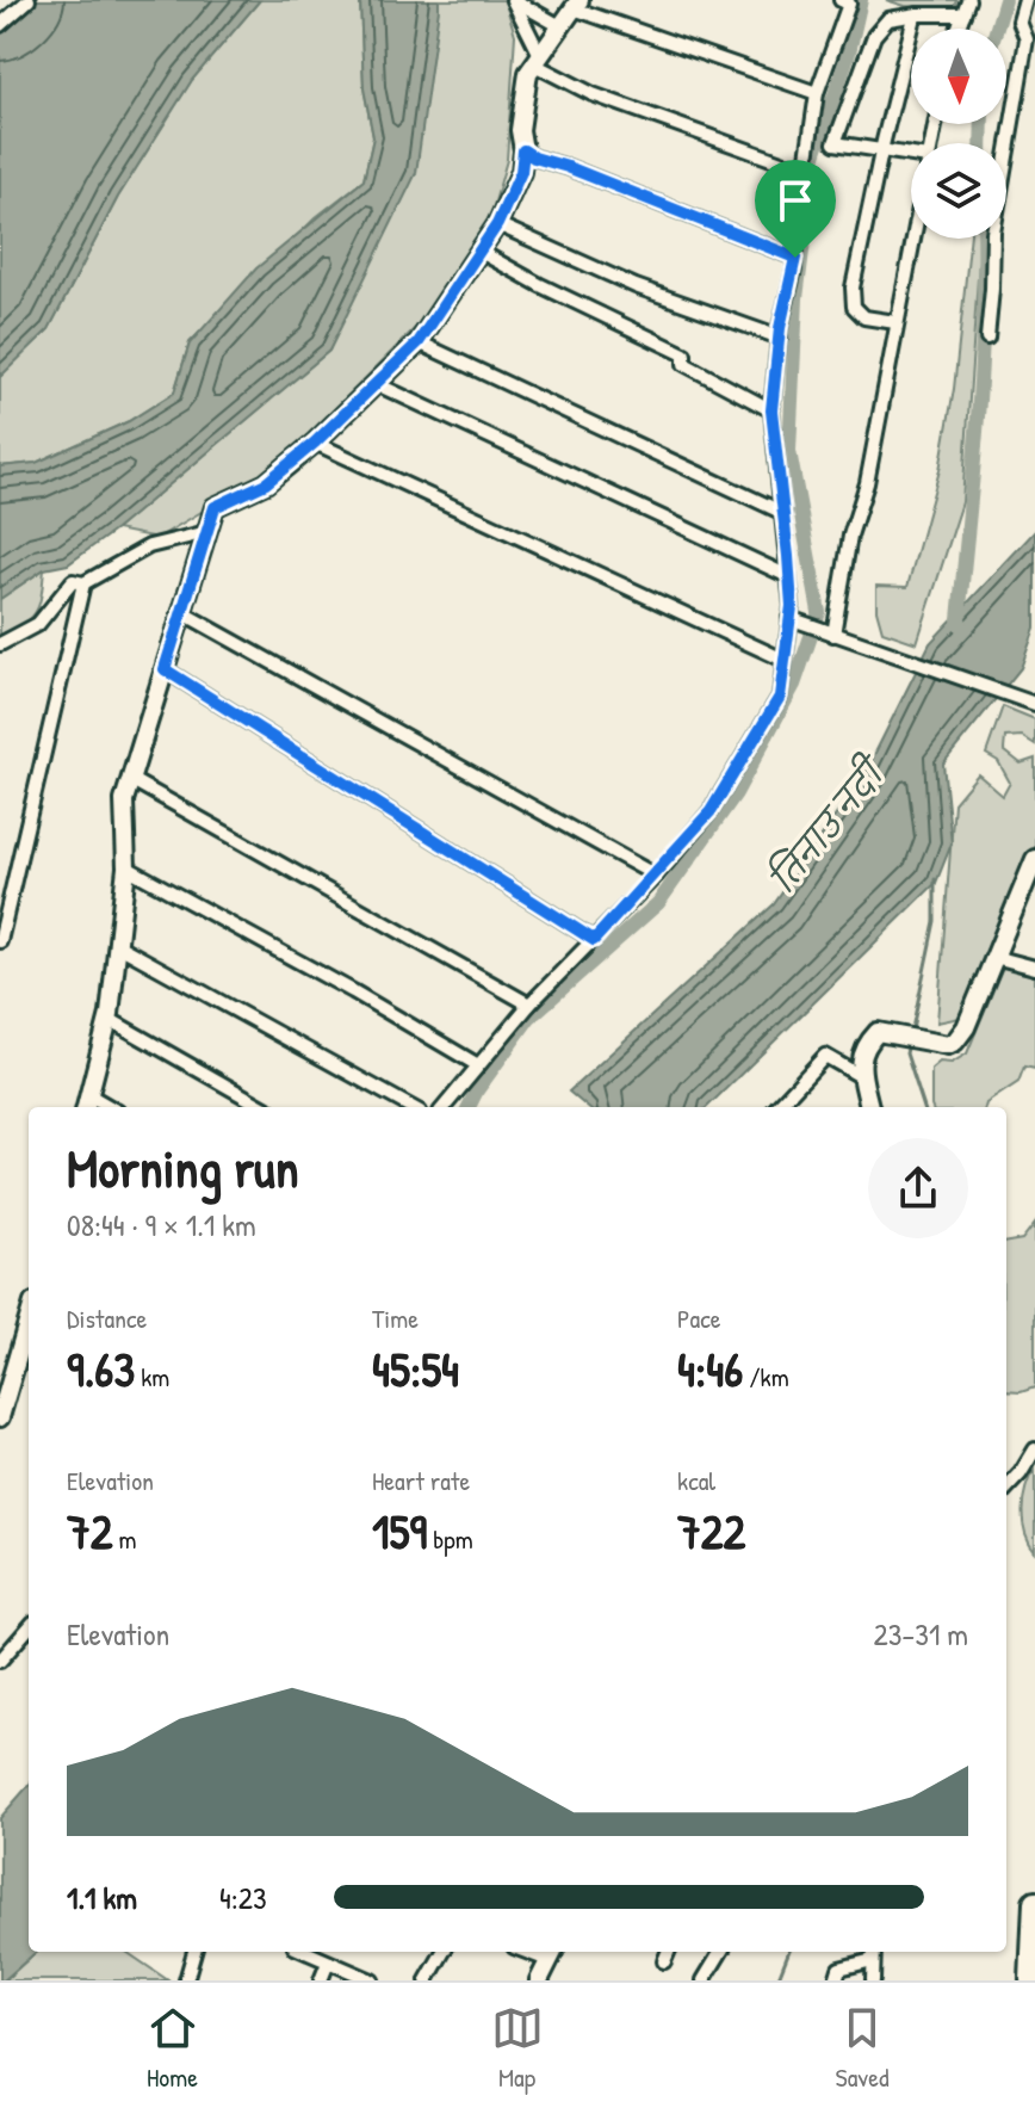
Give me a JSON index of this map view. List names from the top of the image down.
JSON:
{
  "water": ["तिनाउ नदी"],
  "north": "bottom",
  "page": {
    "heading": ["Morning run", "08:44 · 9 × 1.1 km"],
    "stats": [
      ["Distance", "9.63 km"],
      ["Time", "45:54"],
      ["Pace", "4:46 /km"],
      ["Elevation", "72 m"],
      ["Heart rate", "159 bpm"],
      ["kcal", "722"]
    ],
    "chart": ["Elevation", "23–31 m"],
    "list": [
      {
        "name": "1.1 km",
        "note": "4:23"
      }
    ],
    "tabs": ["Home", "Map", "Saved"]
  }
}
